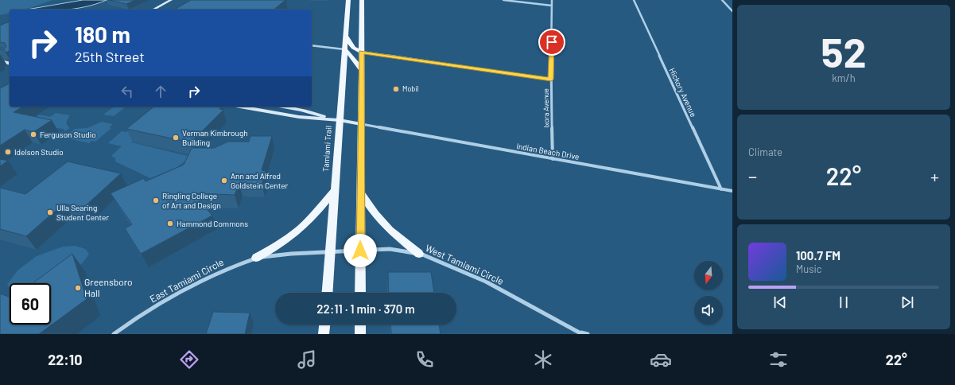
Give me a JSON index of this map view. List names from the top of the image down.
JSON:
{
  "streets": {
    "main road": ["Tamiami Trail"],
    "street": [
      "Hickory Avenue",
      "Ixora Avenue",
      "Indian Beach Drive",
      "West Tamiami Circle",
      "East Tamiami Circle"
    ]
  },
  "crossings": [
    ["Hickory Avenue", "Indian Beach Drive"],
    ["Ixora Avenue", "Indian Beach Drive"],
    ["Tamiami Trail", "West Tamiami Circle"],
    ["Tamiami Trail", "East Tamiami Circle"],
    ["West Tamiami Circle", "East Tamiami Circle"]
  ],
  "places": [
    "Mobil",
    "Ferguson Studio",
    "Verman Kimbrough Building",
    "Idelson Studio",
    "Ann and Alfred Goldstein Center",
    "Ringling College of Art and Design",
    "Ulla Searing Student Center",
    "Hammond Commons",
    "Greensboro Hall"
  ],
  "north": "bottom",
  "page": {
    "tile": [
      ["52", "km/h"],
      "Climate"
    ],
    "turn": ["180 m", "25th Street"],
    "heat": ["−", "22°", "+"],
    "song": ["100.7 FM", "Music"],
    "limit": "60",
    "trip": "22:11 · 1 min · 370 m",
    "tabs": ["22:10", "22°"]
  }
}
